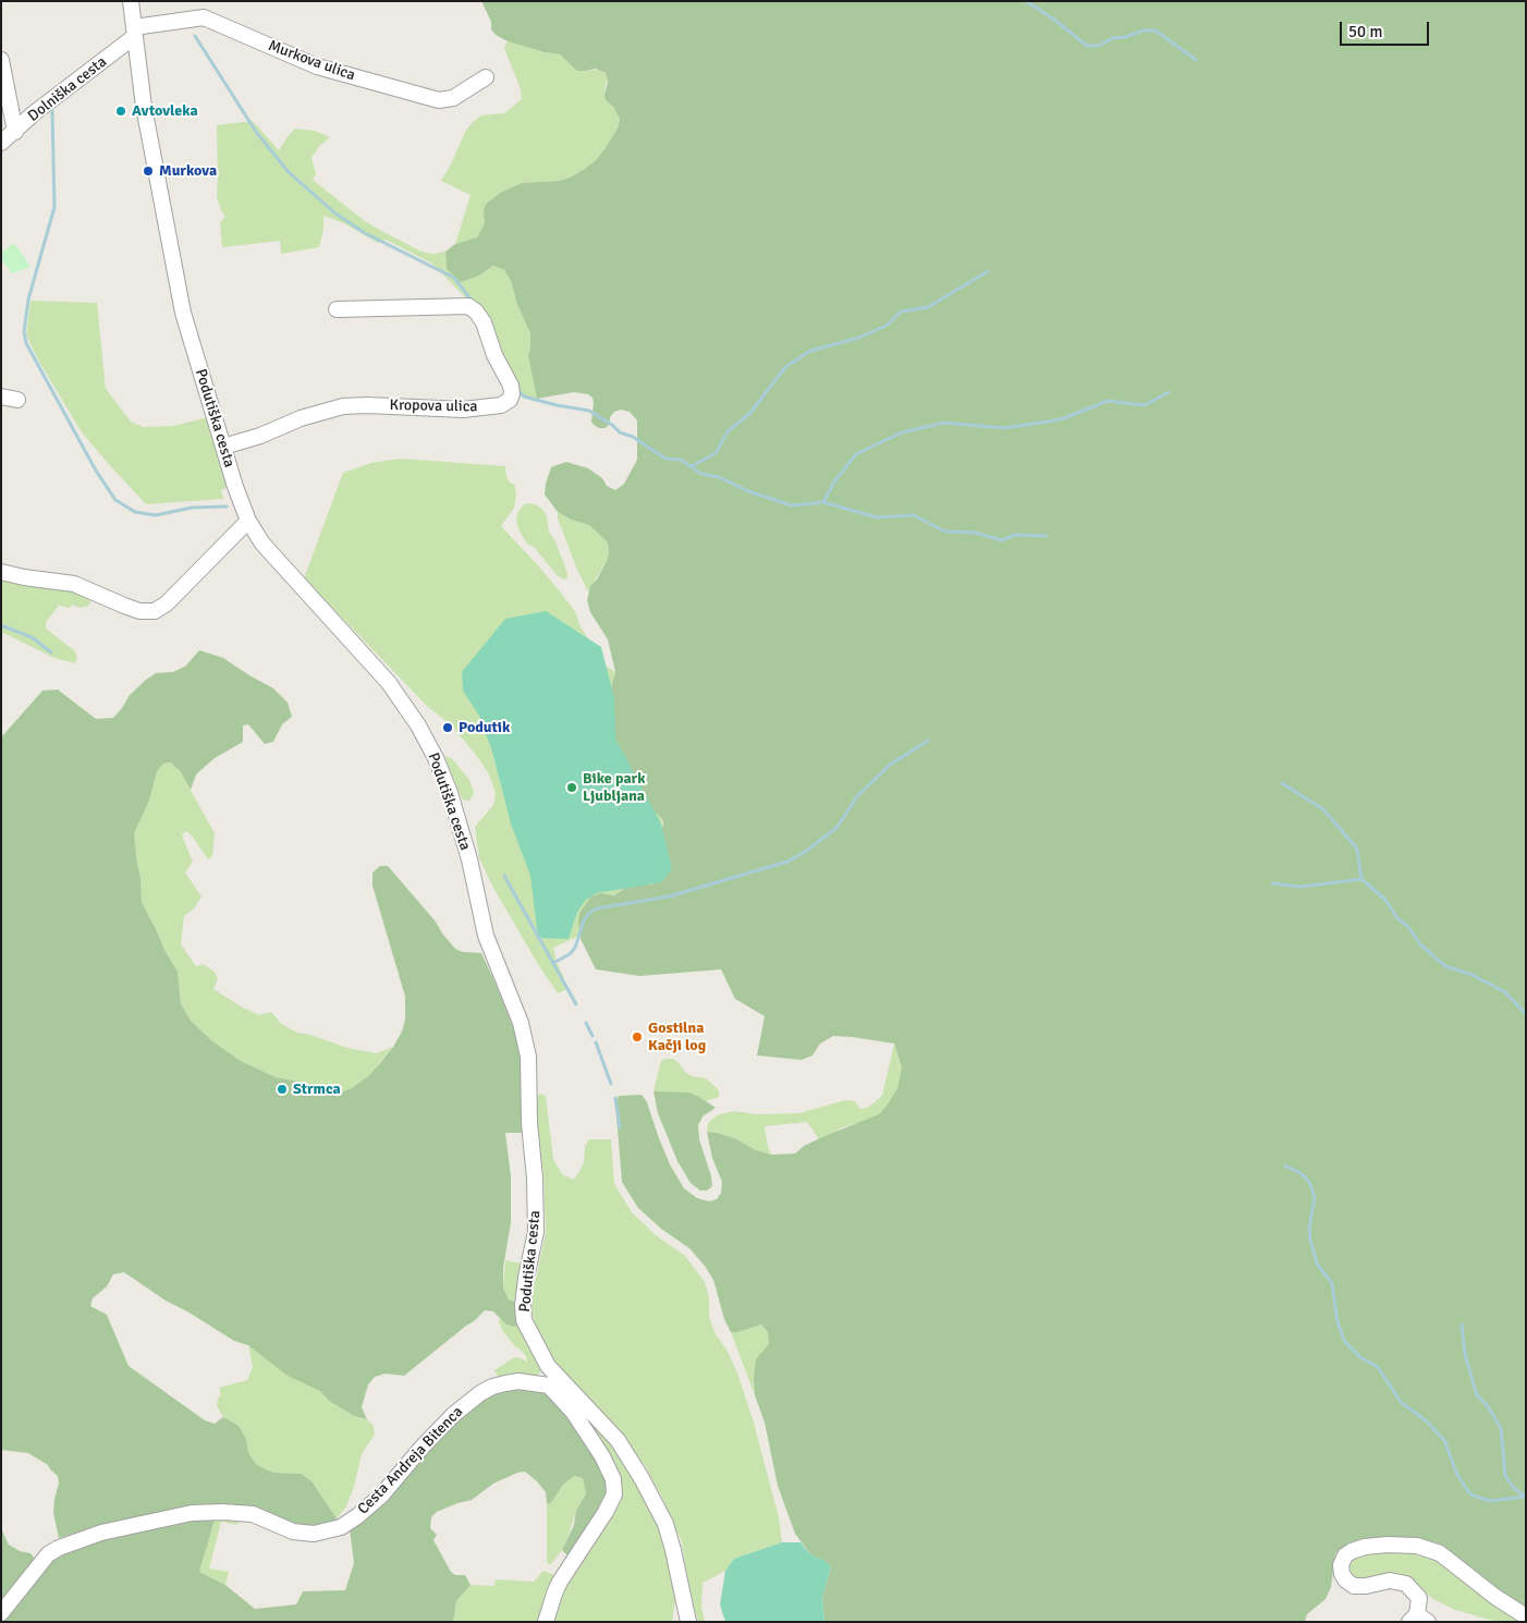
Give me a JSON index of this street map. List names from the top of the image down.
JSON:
{
  "streets": {
    "street": [
      "Murkova ulica",
      "Dolniška cesta",
      "Kropova ulica",
      "Podutiška cesta",
      "Cesta Andreja Bitenca"
    ]
  },
  "crossings": [
    ["Murkova ulica", "Dolniška cesta"],
    ["Murkova ulica", "Podutiška cesta"],
    ["Dolniška cesta", "Podutiška cesta"],
    ["Kropova ulica", "Podutiška cesta"],
    ["Podutiška cesta", "Cesta Andreja Bitenca"]
  ],
  "places": [
    "Avtovleka",
    "Murkova",
    "Podutik",
    "Bike park Ljubljana",
    "Gostilna Kačji log",
    "Strmca"
  ],
  "scale_bar": "50 m"
}
